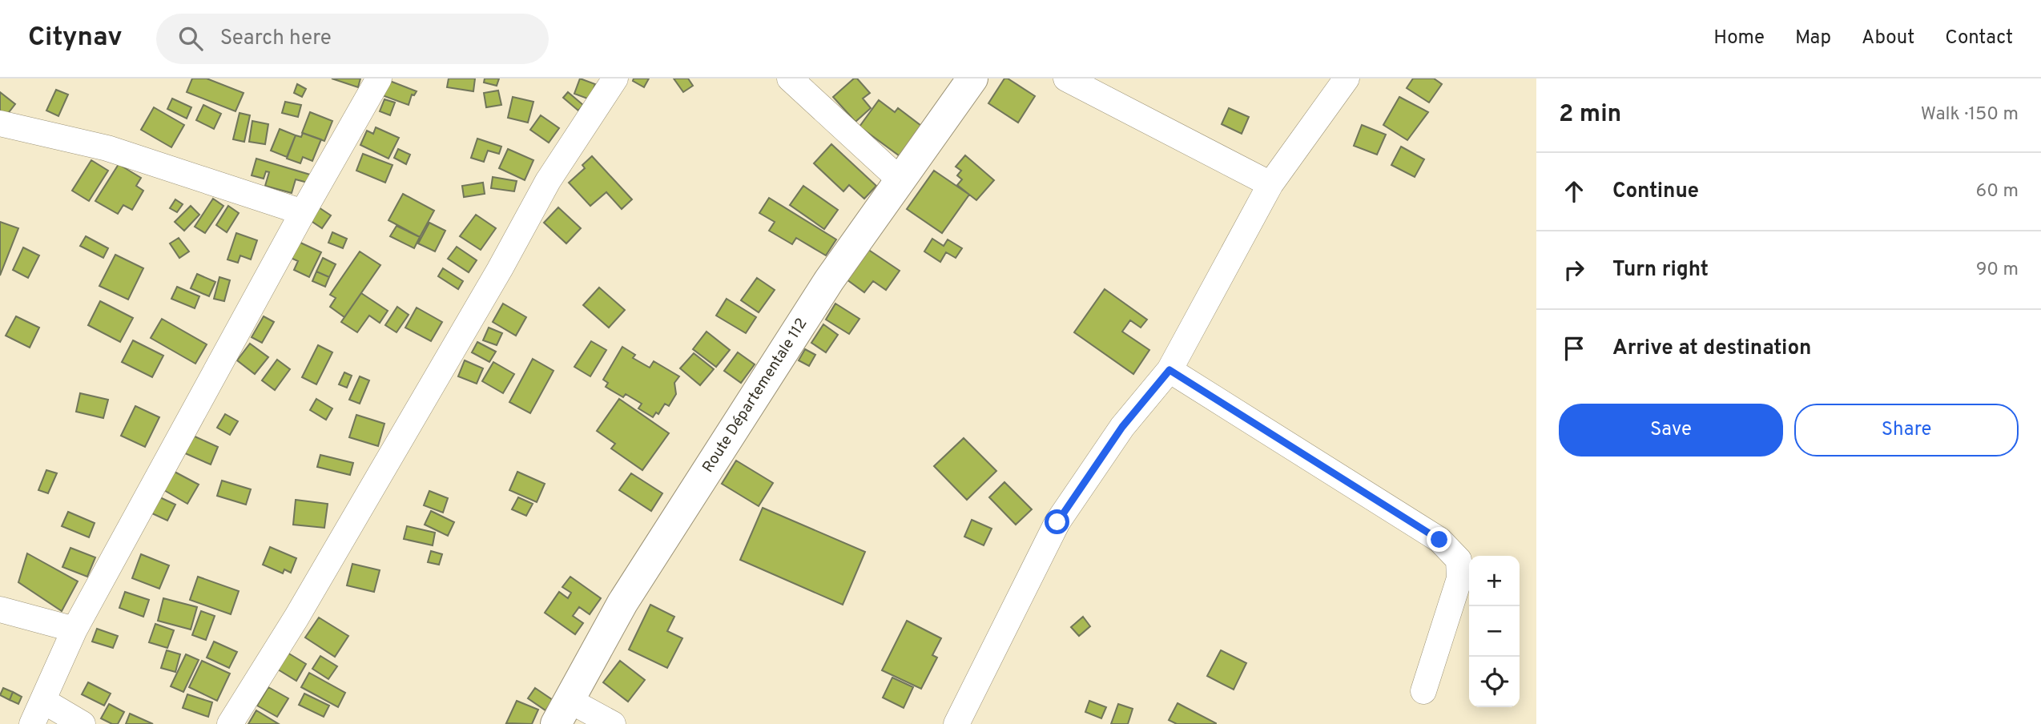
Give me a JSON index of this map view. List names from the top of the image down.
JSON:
{
  "streets": {
    "street": ["Route Départementale 112"]
  },
  "page": {
    "header": "Citynav",
    "search": "Search here",
    "nav": [
      "Home",
      "Map",
      "About",
      "Contact"
    ],
    "heading": ["2 min", "Walk · 150 m"],
    "list": [
      ["Continue", "60 m"],
      ["Turn right", "90 m"],
      "Arrive at destination"
    ],
    "buttons": ["Save", "Share"],
    "map_buttons": ["+", "−"]
  }
}
